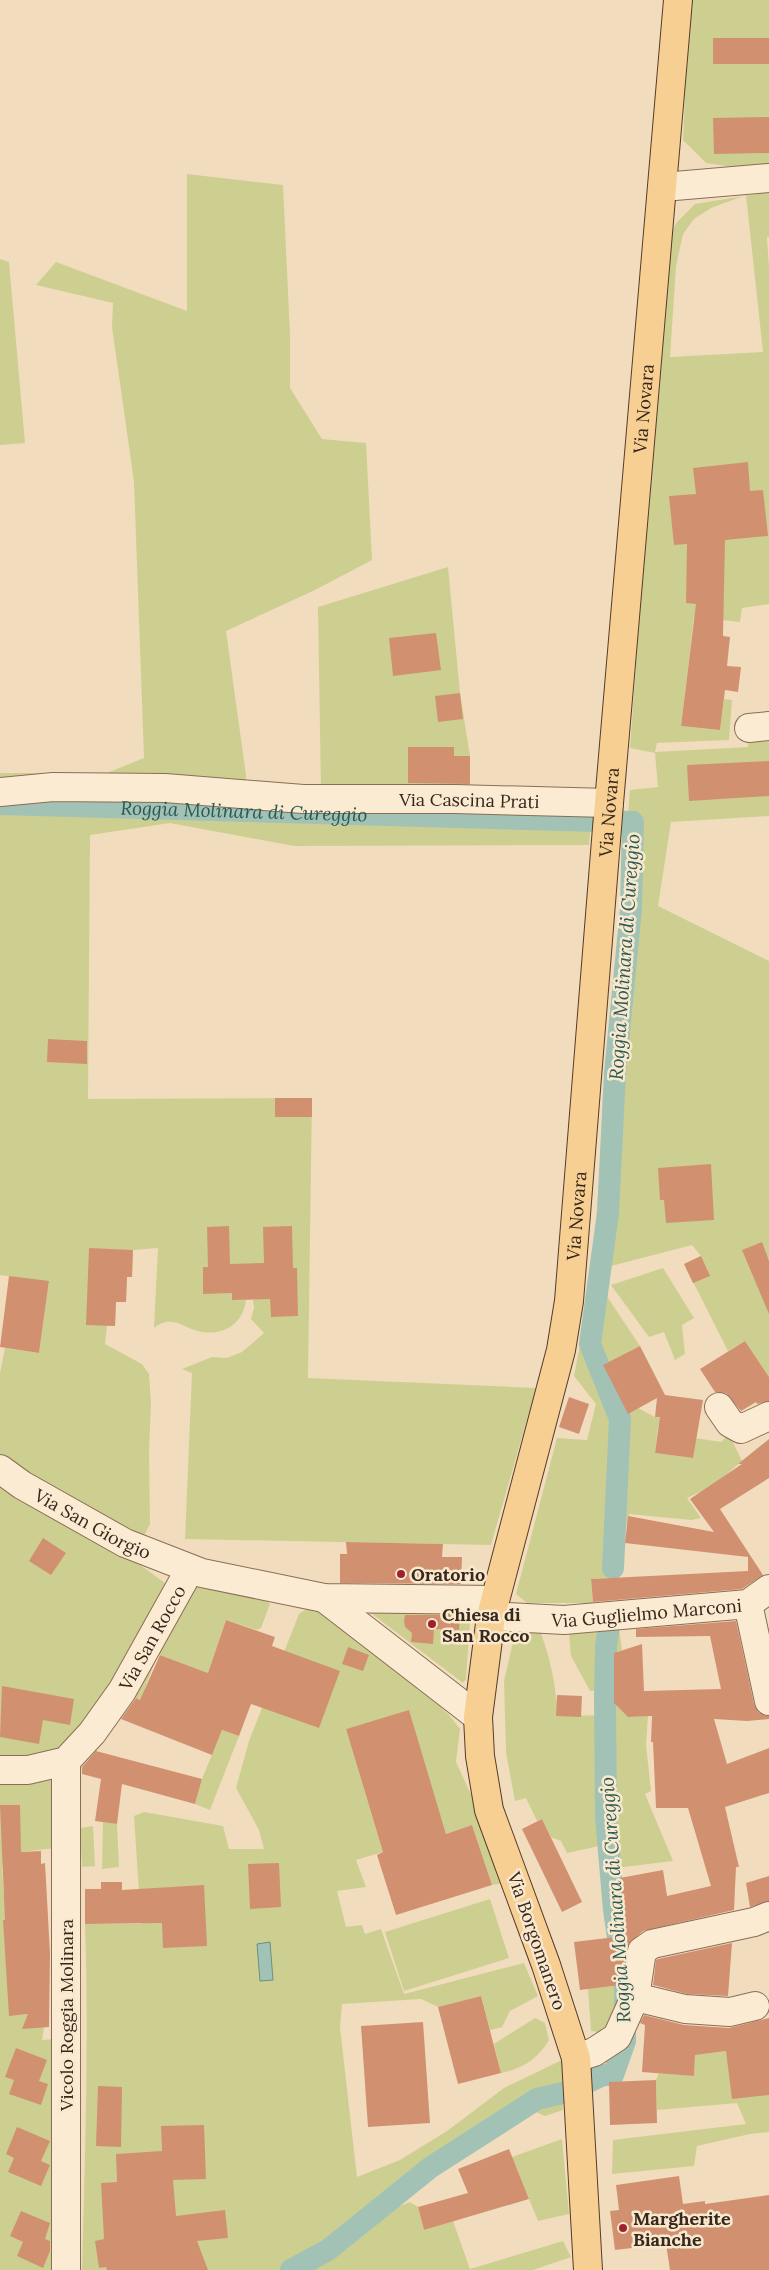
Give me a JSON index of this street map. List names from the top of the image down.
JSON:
{
  "streets": {
    "main road": ["Via Novara", "Via Borgomanero"],
    "street": [
      "Via Cascina Prati",
      "Via San Giorgio",
      "Via Guglielmo Marconi",
      "Via San Rocco",
      "Vicolo Roggia Molinara"
    ]
  },
  "crossings": [
    ["Via Novara", "Via Cascina Prati"],
    ["Via Novara", "Via Guglielmo Marconi"],
    ["Via Novara", "Via San Rocco"],
    ["Via Novara", "Via Borgomanero"],
    ["Via San Giorgio", "Via San Rocco"],
    ["Via Guglielmo Marconi", "Via San Rocco"],
    ["Via Guglielmo Marconi", "Via Borgomanero"],
    ["Via San Rocco", "Via Borgomanero"],
    ["Via San Rocco", "Vicolo Roggia Molinara"]
  ],
  "water": ["Roggia Molinara di Cureggio"],
  "places": ["Oratorio", "Chiesa di San Rocco", "Margherite Bianche"]
}
